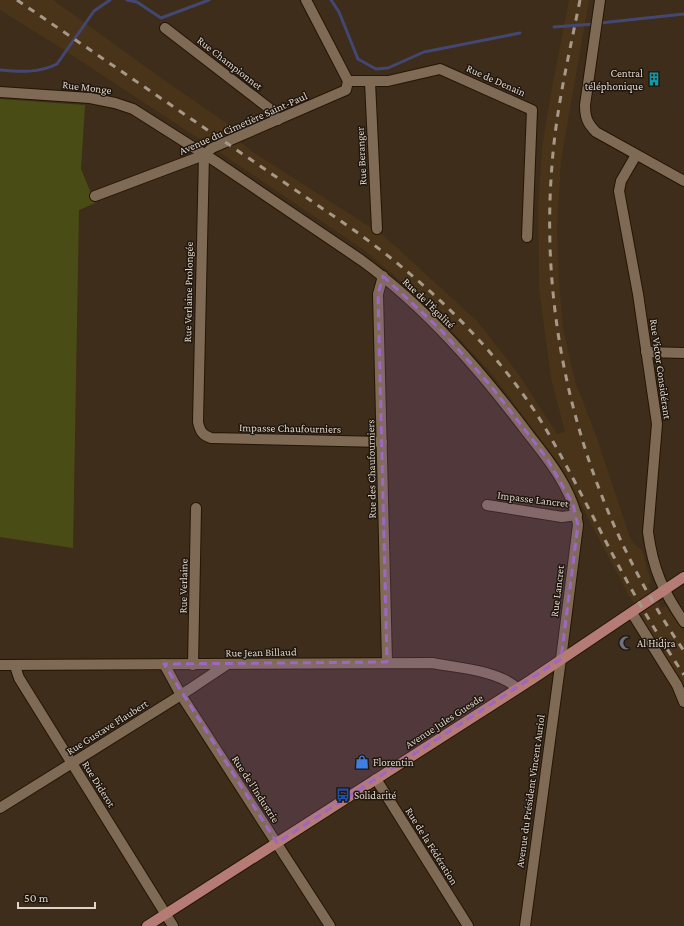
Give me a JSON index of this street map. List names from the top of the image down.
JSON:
{
  "streets": {
    "main road": ["Avenue Jules Guesde"],
    "street": [
      "Rue Championnet",
      "Rue de Denain",
      "Rue Monge",
      "Avenue du Cimetière Saint-Paul",
      "Rue Beranger",
      "Rue Verlaine Prolongée",
      "Rue de l'Égalité",
      "Rue Victor Considérant",
      "Impasse Chaufourniers",
      "Rue des Chaufourniers",
      "Impasse Lancret",
      "Rue Verlaine",
      "Rue Lancret",
      "Rue Jean Billaud",
      "Rue Gustave Flaubert",
      "Rue Diderot",
      "Rue de l'Industrie",
      "Avenue du Président Vincent Auriol",
      "Rue de la Fédération"
    ]
  },
  "crossings": [
    ["Rue Championnet", "Avenue du Cimetière Saint-Paul"],
    ["Rue de Denain", "Avenue du Cimetière Saint-Paul"],
    ["Rue de Denain", "Rue Beranger"],
    ["Rue Monge", "Avenue du Cimetière Saint-Paul"],
    ["Rue Monge", "Rue Verlaine Prolongée"],
    ["Rue Monge", "Rue de l'Égalité"],
    ["Avenue du Cimetière Saint-Paul", "Rue Verlaine Prolongée"],
    ["Avenue du Cimetière Saint-Paul", "Rue de l'Égalité"],
    ["Rue Verlaine Prolongée", "Rue de l'Égalité"],
    ["Rue Verlaine Prolongée", "Impasse Chaufourniers"],
    ["Rue de l'Égalité", "Rue des Chaufourniers"],
    ["Rue de l'Égalité", "Impasse Lancret"],
    ["Rue de l'Égalité", "Rue Lancret"],
    ["Rue Victor Considérant", "Avenue Jules Guesde"],
    ["Impasse Chaufourniers", "Rue des Chaufourniers"],
    ["Rue des Chaufourniers", "Rue Jean Billaud"],
    ["Impasse Lancret", "Rue Lancret"],
    ["Rue Verlaine", "Rue Jean Billaud"],
    ["Rue Lancret", "Avenue Jules Guesde"],
    ["Rue Lancret", "Avenue du Président Vincent Auriol"],
    ["Rue Jean Billaud", "Avenue Jules Guesde"],
    ["Rue Jean Billaud", "Rue Gustave Flaubert"],
    ["Rue Jean Billaud", "Rue Diderot"],
    ["Rue Jean Billaud", "Rue de l'Industrie"],
    ["Avenue Jules Guesde", "Rue Diderot"],
    ["Avenue Jules Guesde", "Rue de l'Industrie"],
    ["Avenue Jules Guesde", "Avenue du Président Vincent Auriol"],
    ["Avenue Jules Guesde", "Rue de la Fédération"],
    ["Rue Gustave Flaubert", "Rue Diderot"],
    ["Rue Gustave Flaubert", "Rue de l'Industrie"]
  ],
  "places": {
    "building": ["Central téléphonique"],
    "mosque": ["Al Hidjra"],
    "shop": ["Florentin"],
    "bus stop": ["Solidarité"]
  },
  "scale_bar": "50 m"
}
